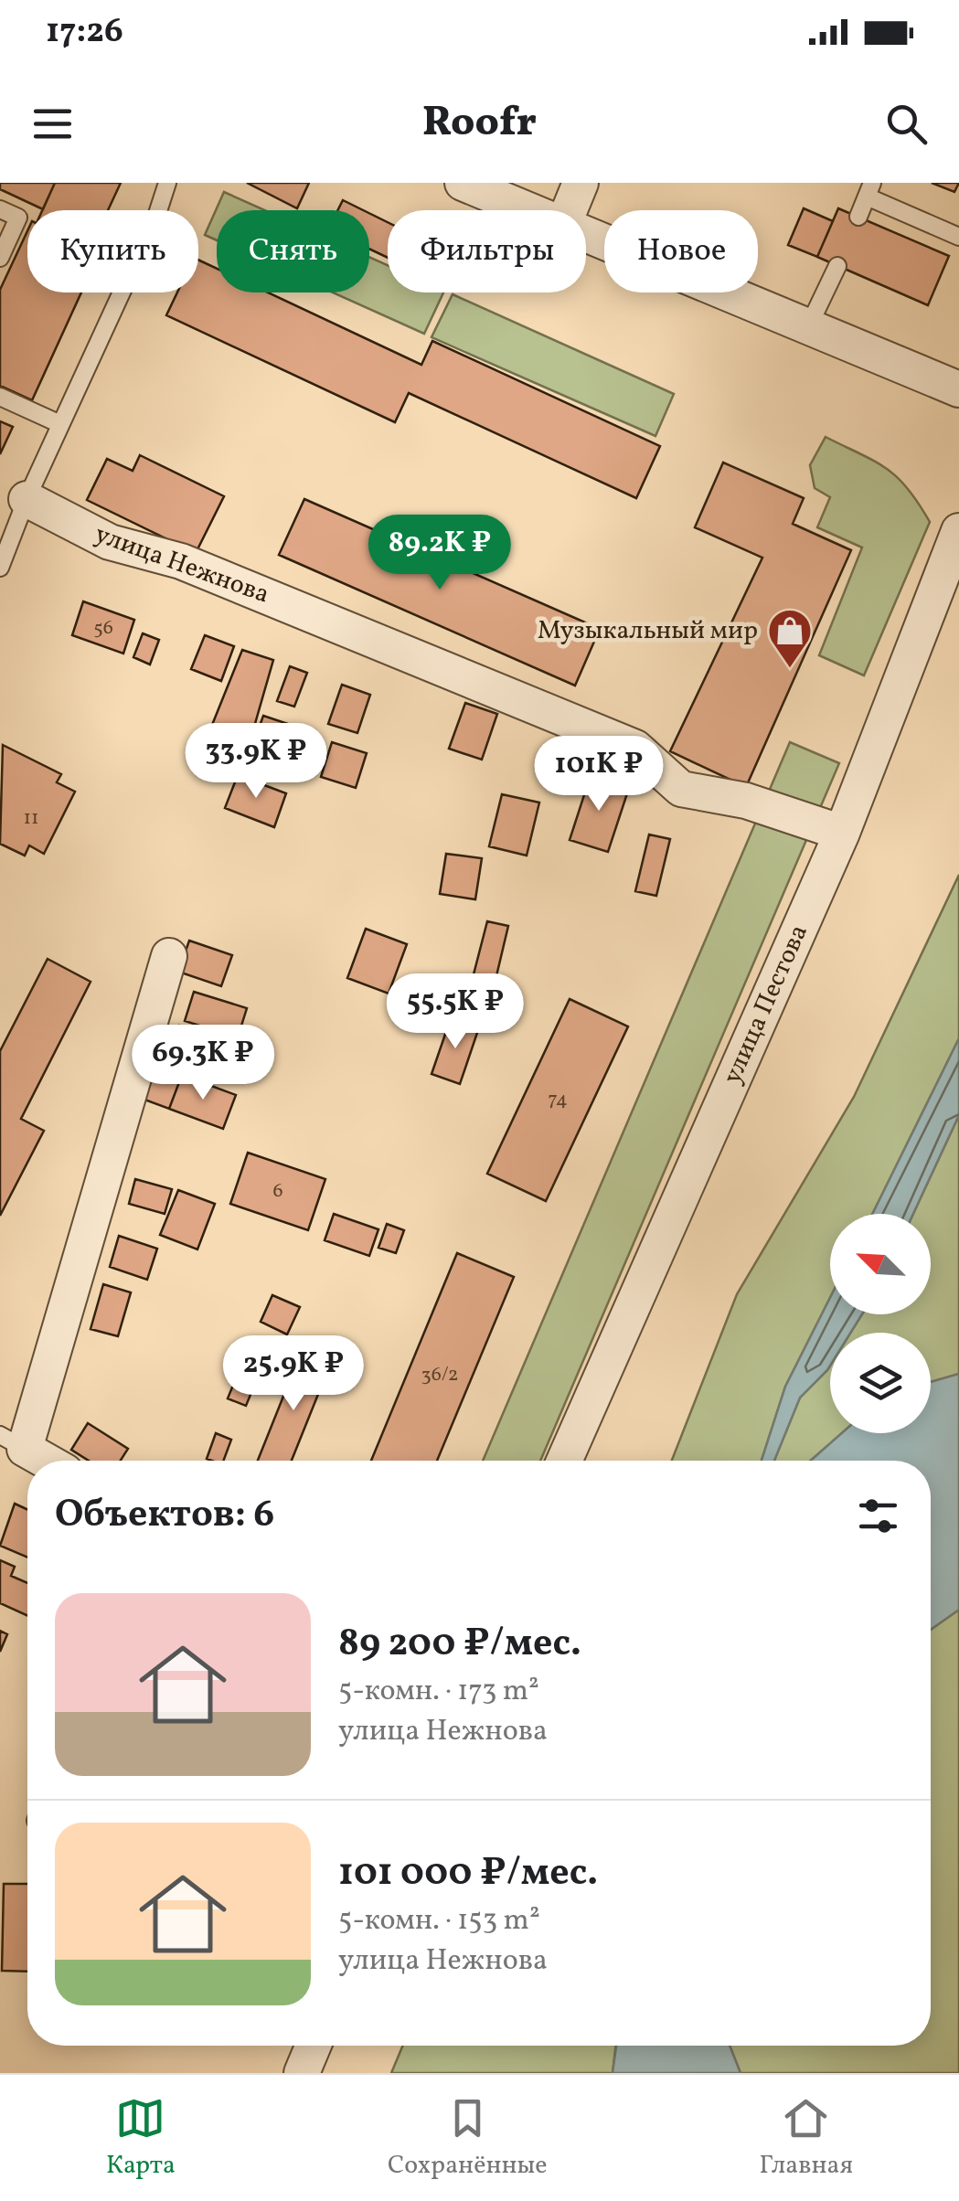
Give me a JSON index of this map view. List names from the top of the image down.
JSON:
{
  "streets": {
    "street": ["улица Нежнова", "улица Пестова"]
  },
  "crossings": [
    ["улица Нежнова", "улица Пестова"]
  ],
  "places": {
    "shop": ["Музыкальный мир"]
  },
  "house_numbers": [
    "56",
    "11",
    "74",
    "6",
    "36/2"
  ],
  "north": "top left",
  "page": {
    "status": "17:26",
    "header": "Roofr",
    "chip": [
      "Купить",
      "Снять",
      "Фильтры",
      "Новое"
    ],
    "price": [
      "89.2K ₽",
      "33.9K ₽",
      "101K ₽",
      "55.5K ₽",
      "69.3K ₽",
      "25.9K ₽"
    ],
    "heading": "Объектов: 6",
    "list": [
      {
        "name": "89 200 ₽/мес.",
        "note": "5-комн. · 173 m² · улица Нежнова"
      },
      {
        "name": "101 000 ₽/мес.",
        "note": "5-комн. · 153 m² · улица Нежнова"
      }
    ],
    "tabs": ["Карта", "Сохранённые", "Главная"]
  }
}
